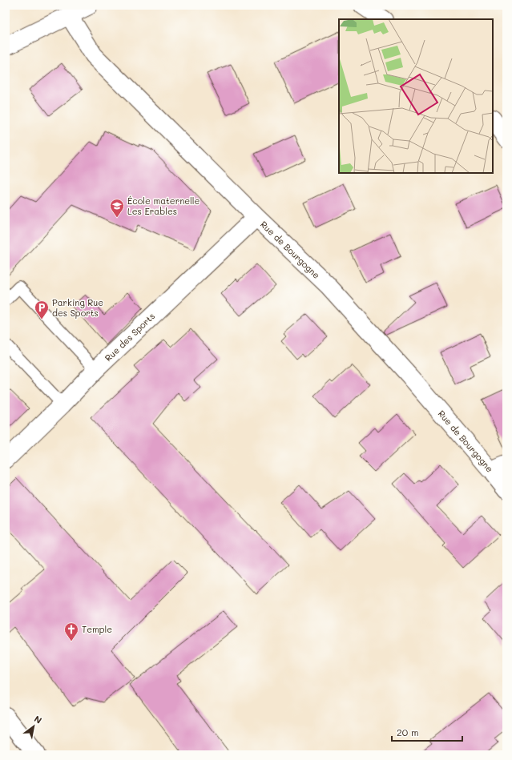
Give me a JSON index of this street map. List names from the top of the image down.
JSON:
{
  "streets": {
    "street": ["Rue de Bourgogne", "Rue des Sports"]
  },
  "crossings": [
    ["Rue de Bourgogne", "Rue des Sports"]
  ],
  "places": {
    "school or university": ["École maternelle Les Erables"],
    "parking": ["Parking Rue des Sports"],
    "church": ["Temple"]
  },
  "scale_bar": "20 m",
  "north": "top right"
}
